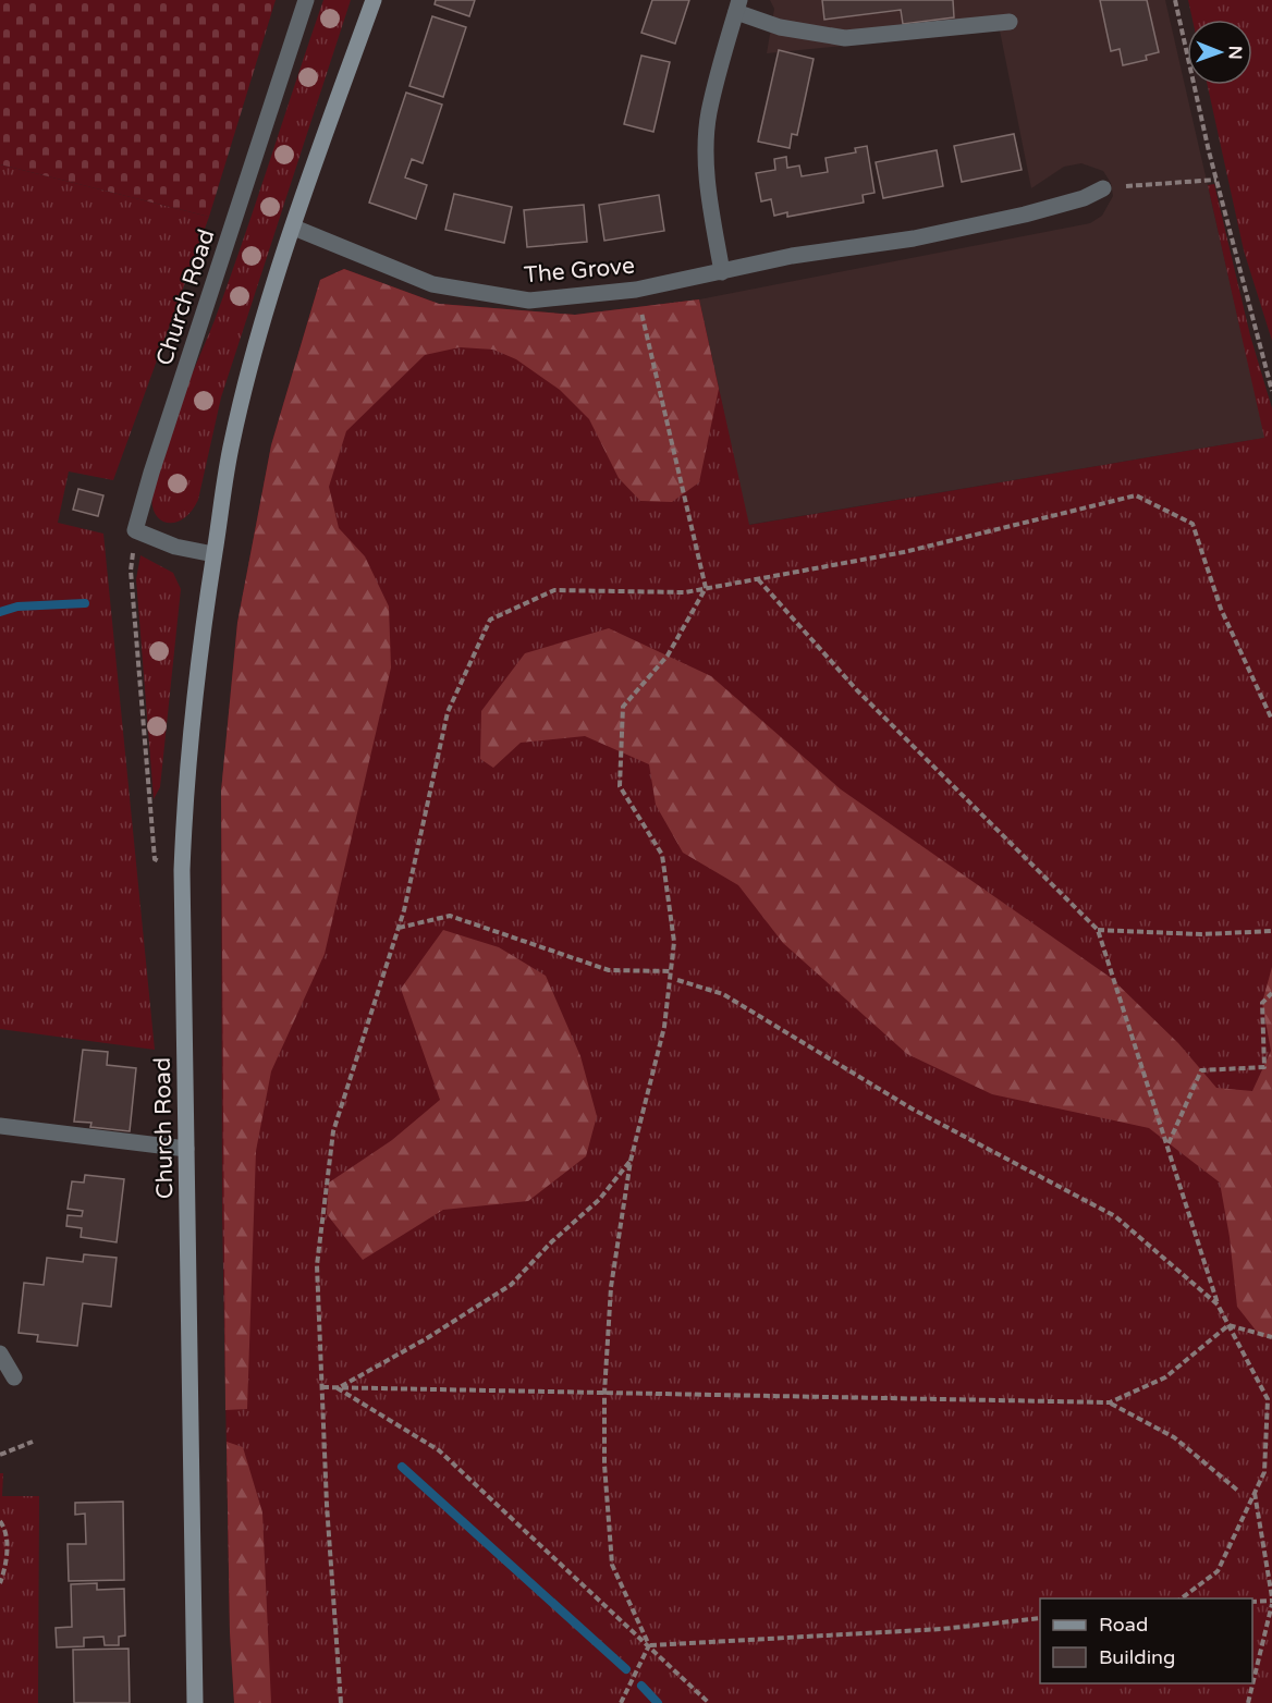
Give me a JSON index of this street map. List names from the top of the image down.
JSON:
{
  "streets": {
    "main road": ["Church Road"],
    "street": ["The Grove"]
  },
  "crossings": [
    ["The Grove", "Church Road"]
  ],
  "legend": ["Road", "Building"],
  "north": "right"
}
